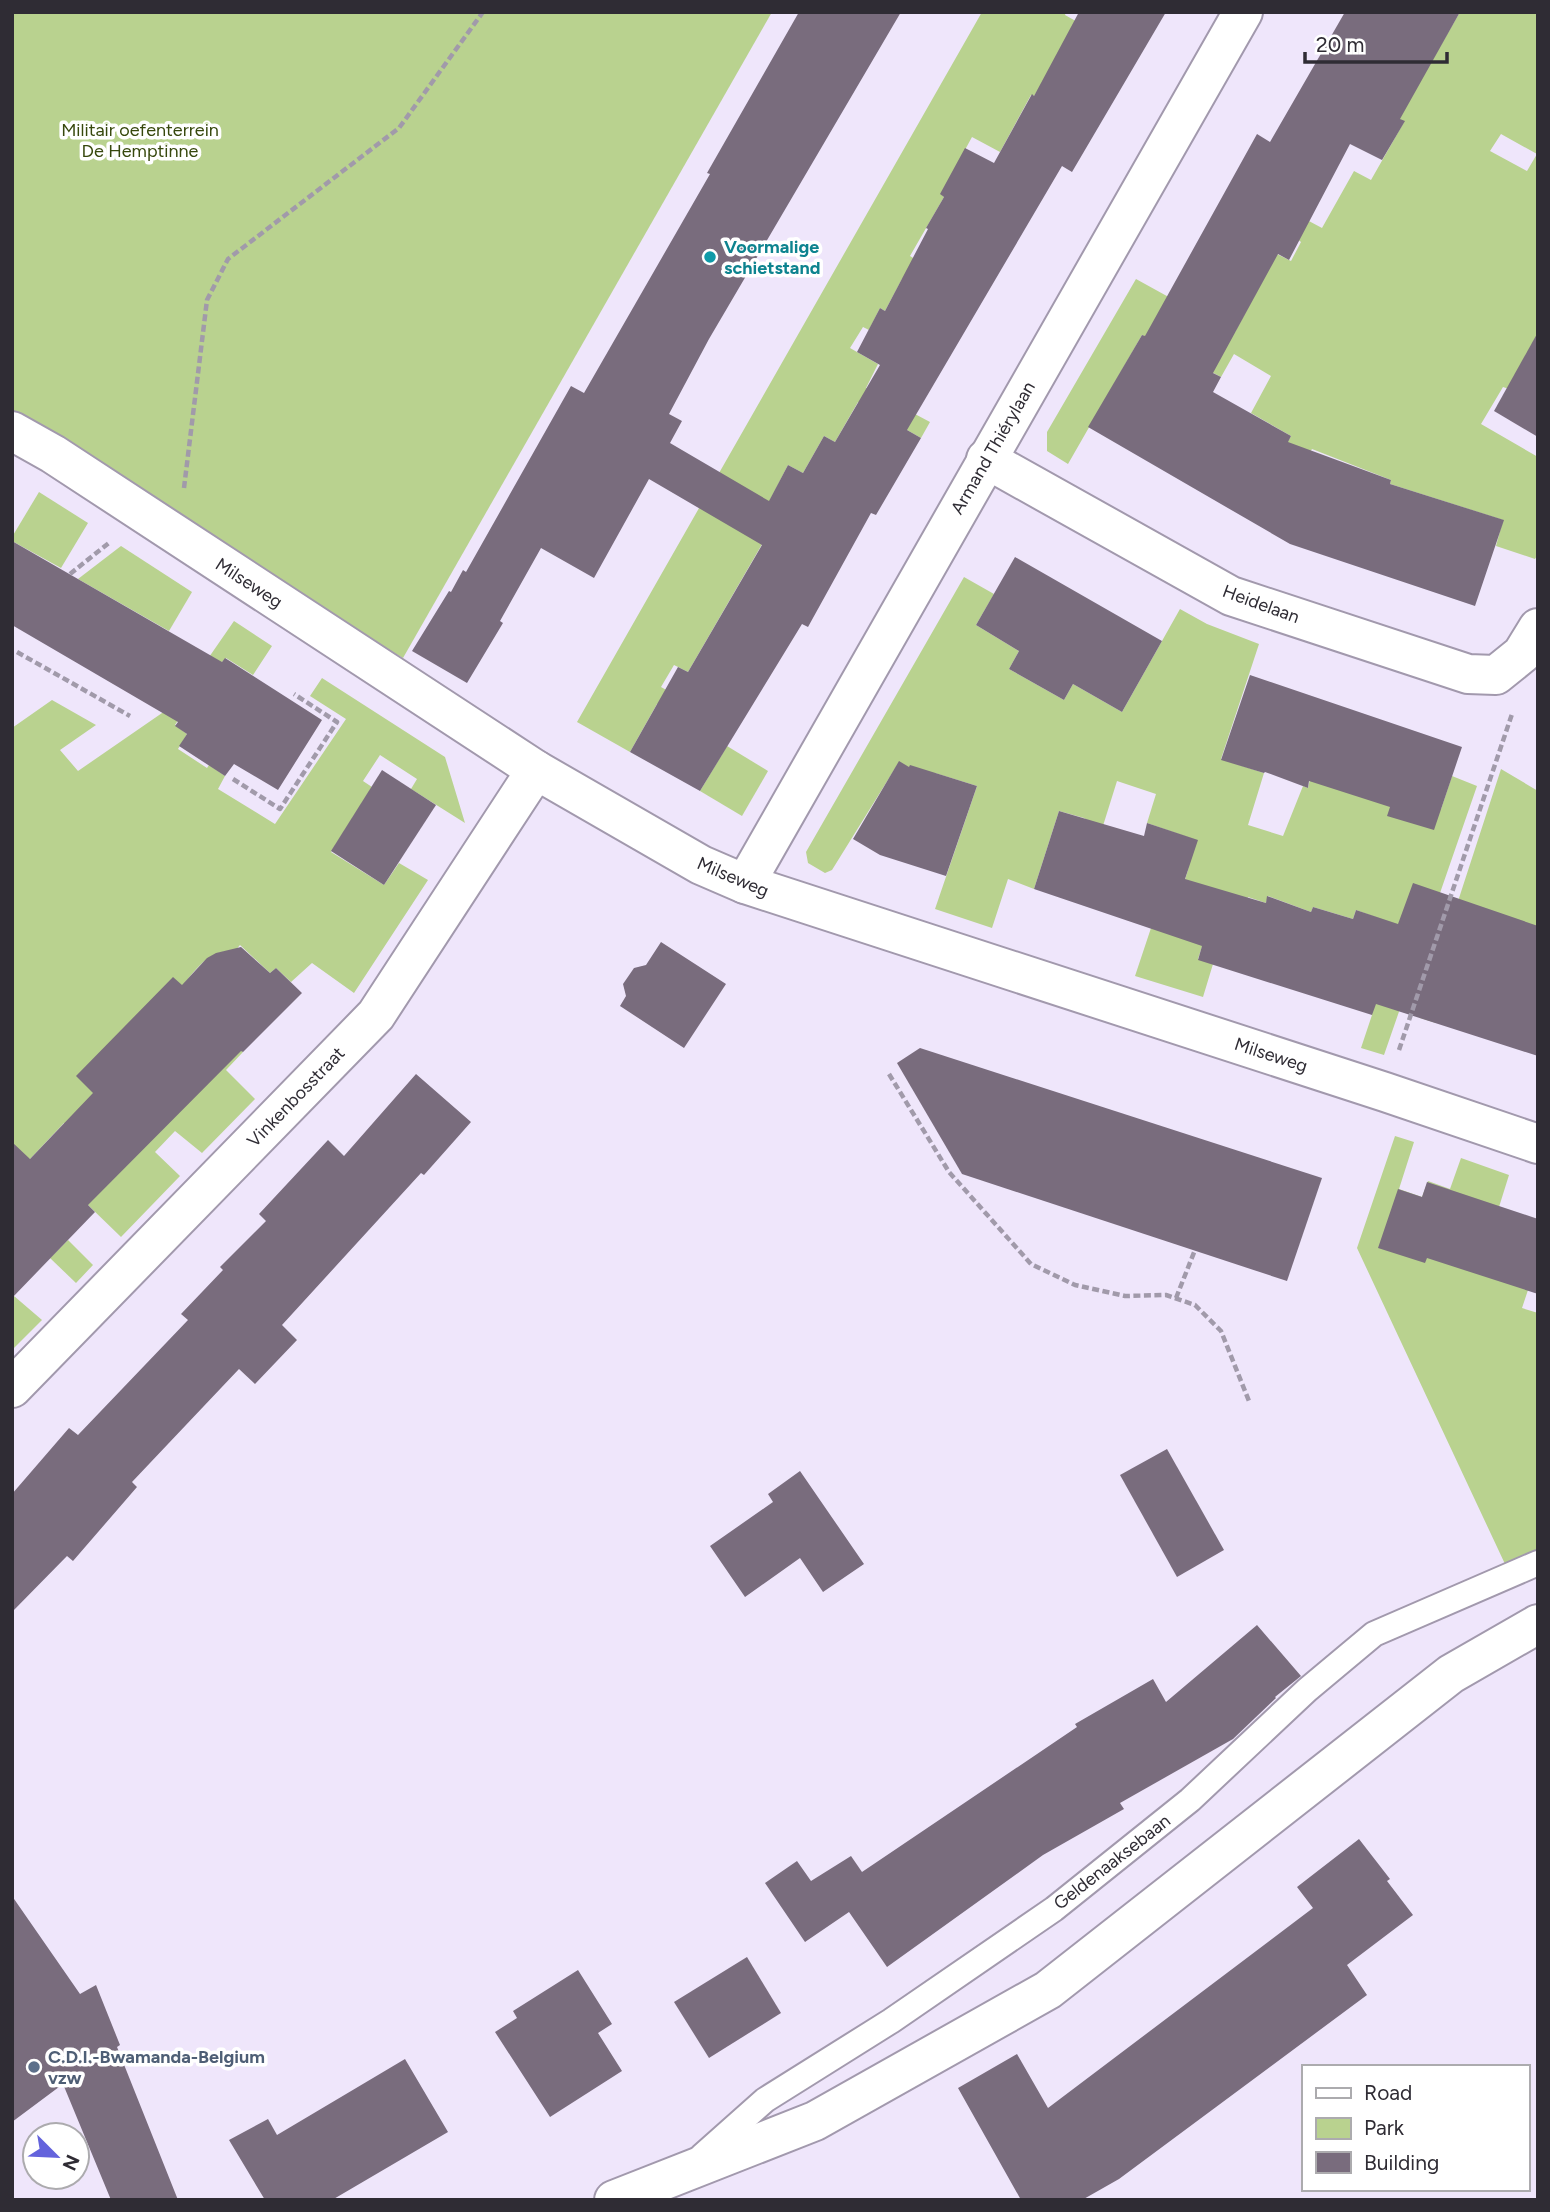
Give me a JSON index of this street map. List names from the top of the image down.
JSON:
{
  "streets": {
    "street": [
      "Armand Thiérylaan",
      "Milseweg",
      "Heidelaan",
      "Vinkenbosstraat",
      "Geldenaaksebaan"
    ]
  },
  "crossings": [
    ["Armand Thiérylaan", "Milseweg"],
    ["Armand Thiérylaan", "Heidelaan"],
    ["Milseweg", "Vinkenbosstraat"]
  ],
  "parks": ["Militair oefenterrein De Hemptinne"],
  "places": ["Voormalige schietstand", "C.D.I.-Bwamanda-Belgium vzw"],
  "legend": ["Road", "Park", "Building"],
  "scale_bar": "20 m",
  "north": "bottom right"
}
